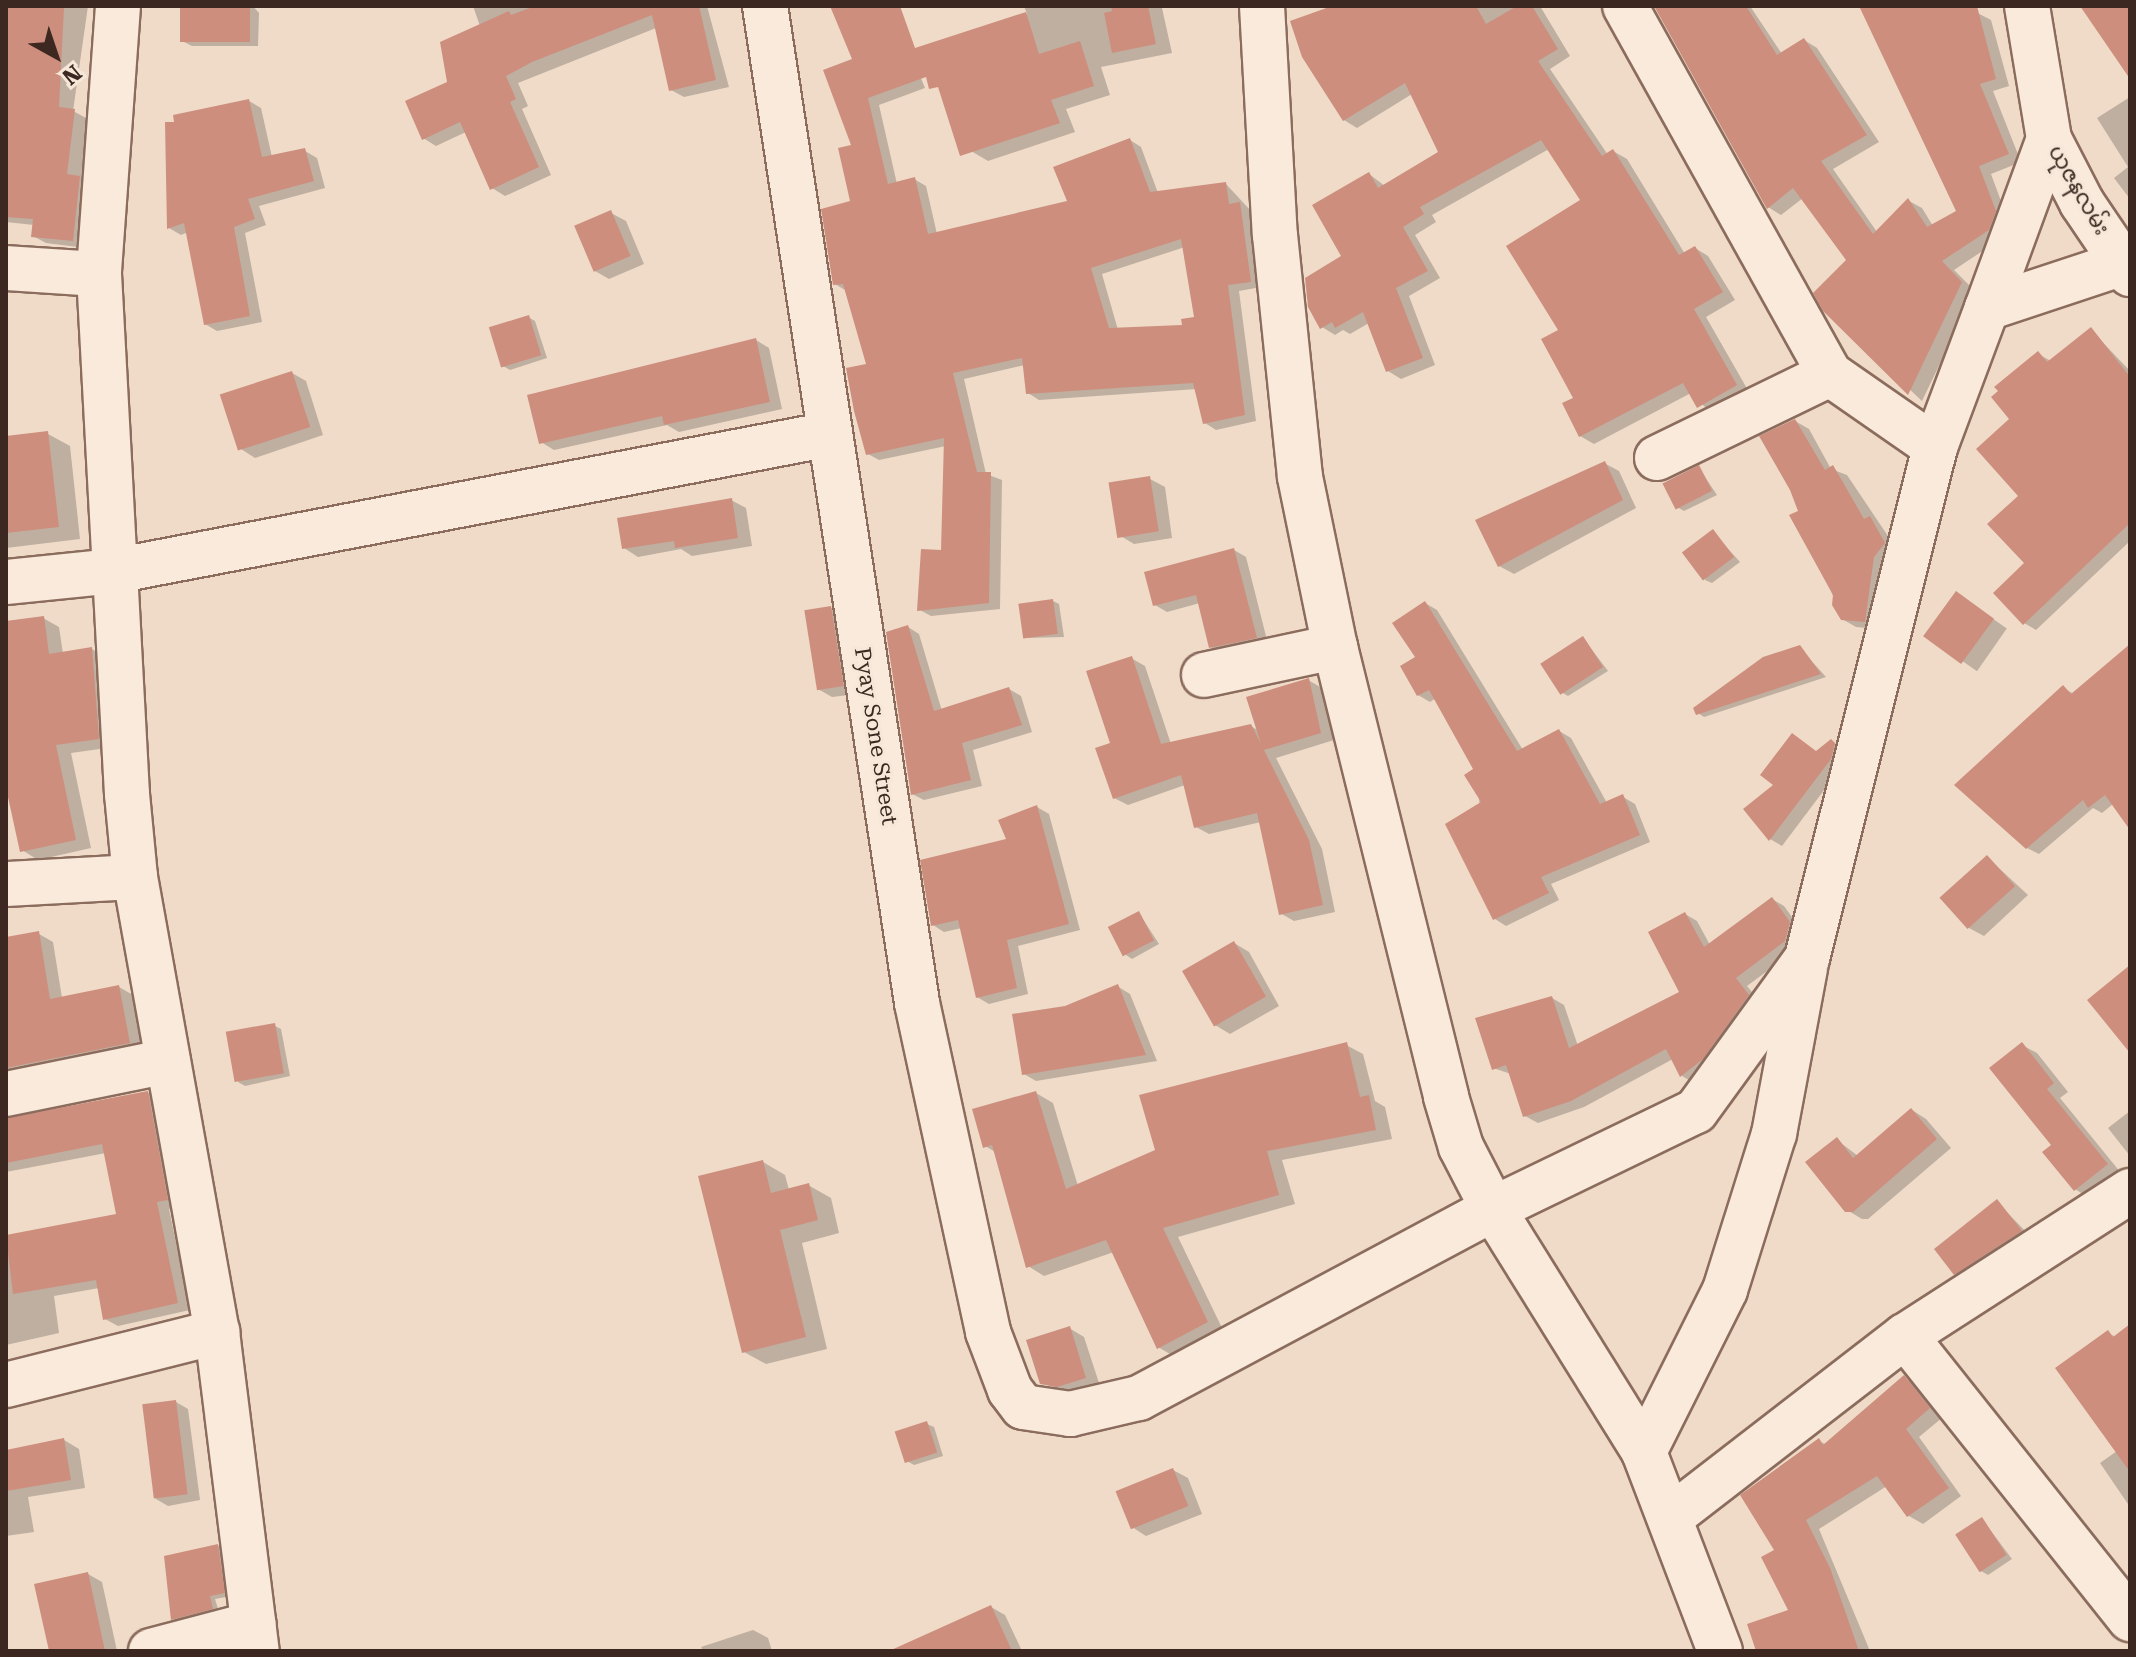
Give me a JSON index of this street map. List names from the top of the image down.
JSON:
{
  "streets": {
    "street": ["ယုဇနလမ်း", "Pyay Sone Street"]
  },
  "north": "bottom right"
}
